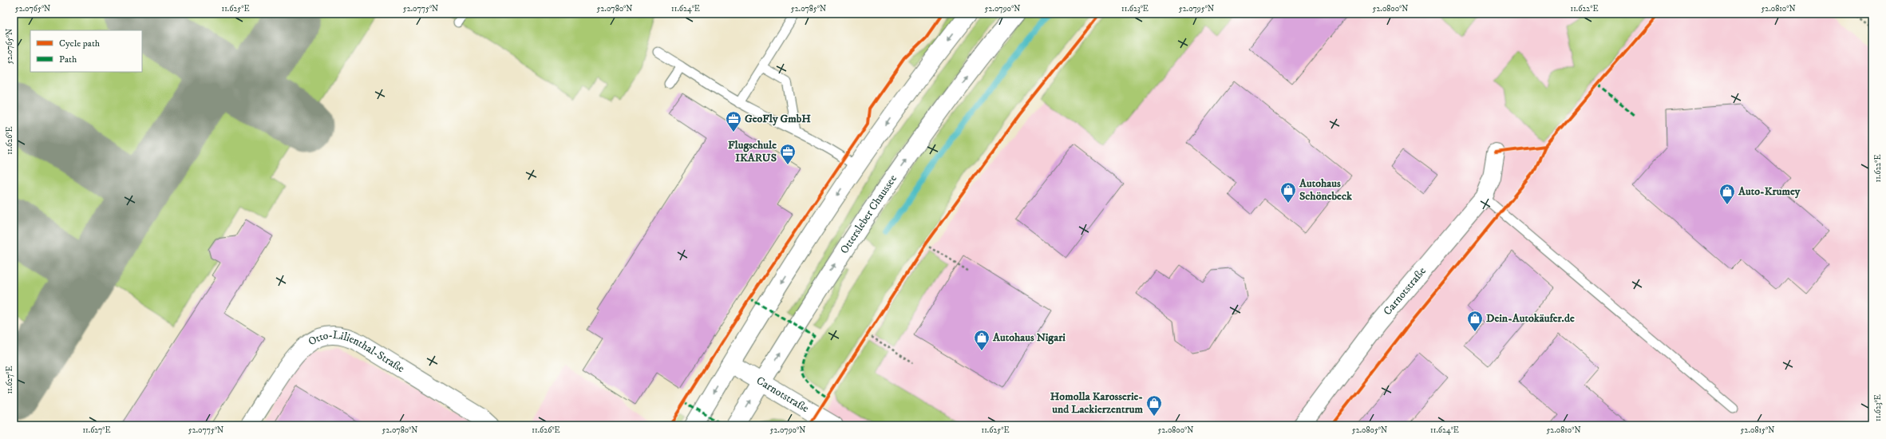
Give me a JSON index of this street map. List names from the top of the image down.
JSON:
{
  "streets": {
    "main road": ["Ottersleber Chaussee", "Carnotstraße", "Otto-Lilienthal-Straße"]
  },
  "crossings": [
    ["Ottersleber Chaussee", "Carnotstraße"]
  ],
  "places": {
    "office": ["GeoFly GmbH", "Flugschule IKARUS"],
    "shop": [
      "Autohaus Schönebeck",
      "Auto-Krumey",
      "Dein-Autokäufer.de",
      "Autohaus Nigari",
      "Homolla Karosserie- und Lackierzentrum"
    ]
  },
  "legend": ["Cycle path", "Path"],
  "coordinates": [
    "52.0765°N",
    "11.625°E",
    "52.0775°N",
    "52.0780°N",
    "11.624°E",
    "52.0785°N",
    "52.0790°N",
    "11.623°E",
    "52.0795°N",
    "52.0800°N",
    "11.622°E",
    "52.0810°N",
    "11.626°E",
    "11.627°E",
    "52.0805°N",
    "52.0815°N"
  ]
}
